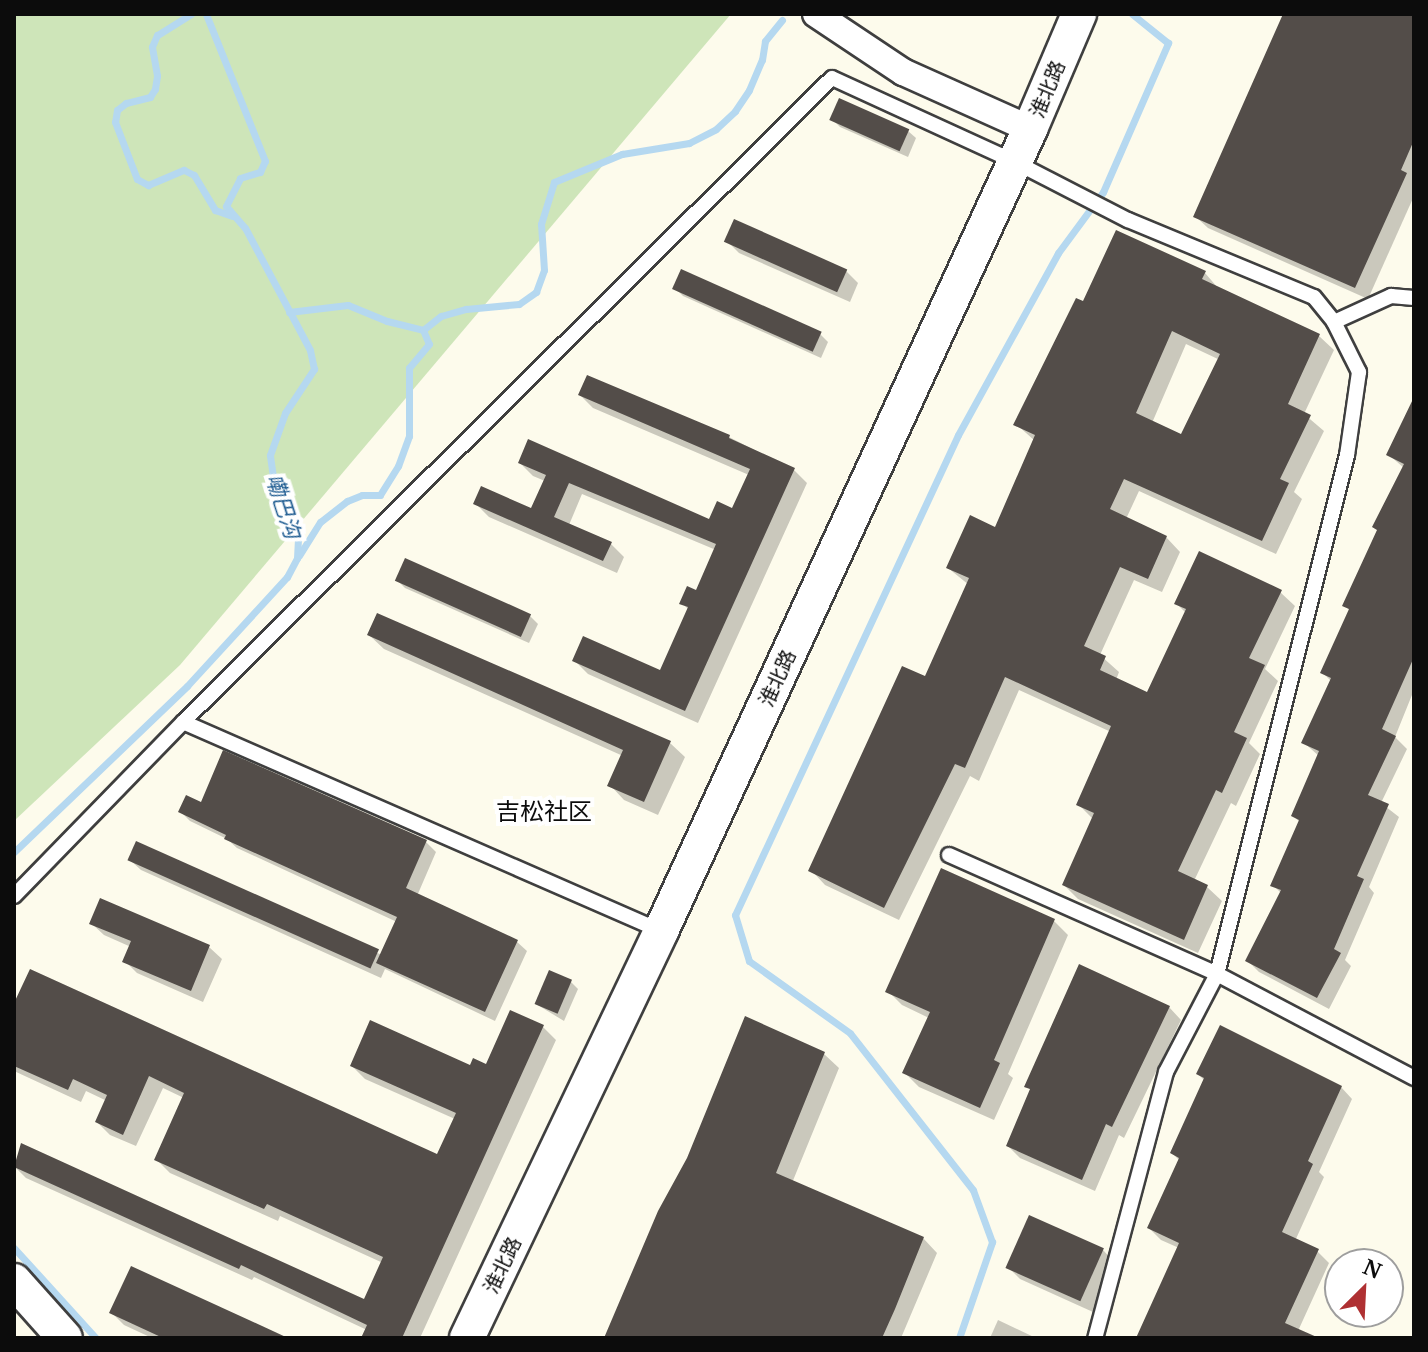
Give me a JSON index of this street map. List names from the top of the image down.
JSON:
{
  "streets": {
    "street": ["淮北路"]
  },
  "districts": ["吉松社区"],
  "water": ["嘞巴沟"],
  "north": "top right"
}
